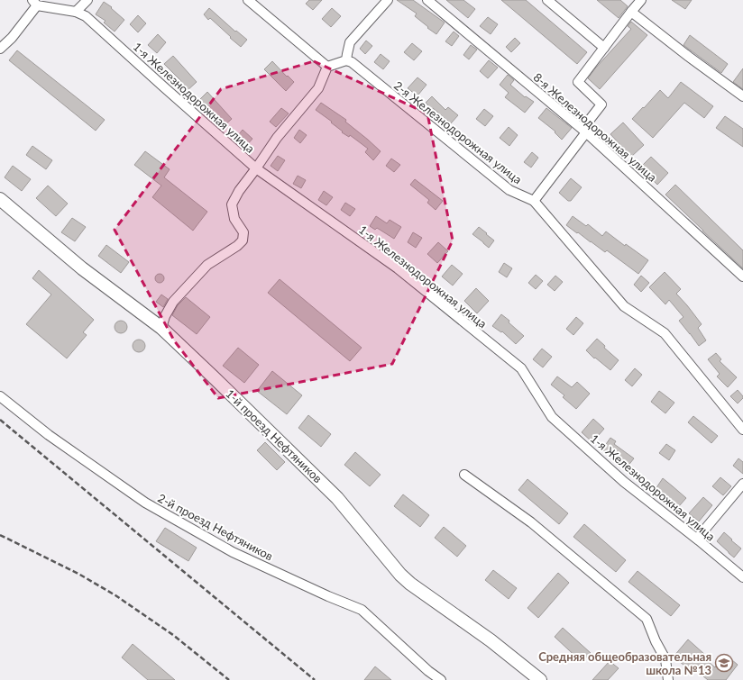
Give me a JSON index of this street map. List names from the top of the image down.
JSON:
{
  "streets": {
    "street": [
      "1-я Железнодорожная улица",
      "8-я Железнодорожная улица",
      "2-я Железнодорожная улица",
      "1-й проезд Нефтяников",
      "2-й проезд Нефтяников"
    ]
  },
  "places": {
    "school or university": ["Средняя общеобразовательная школа №13"]
  }
}
